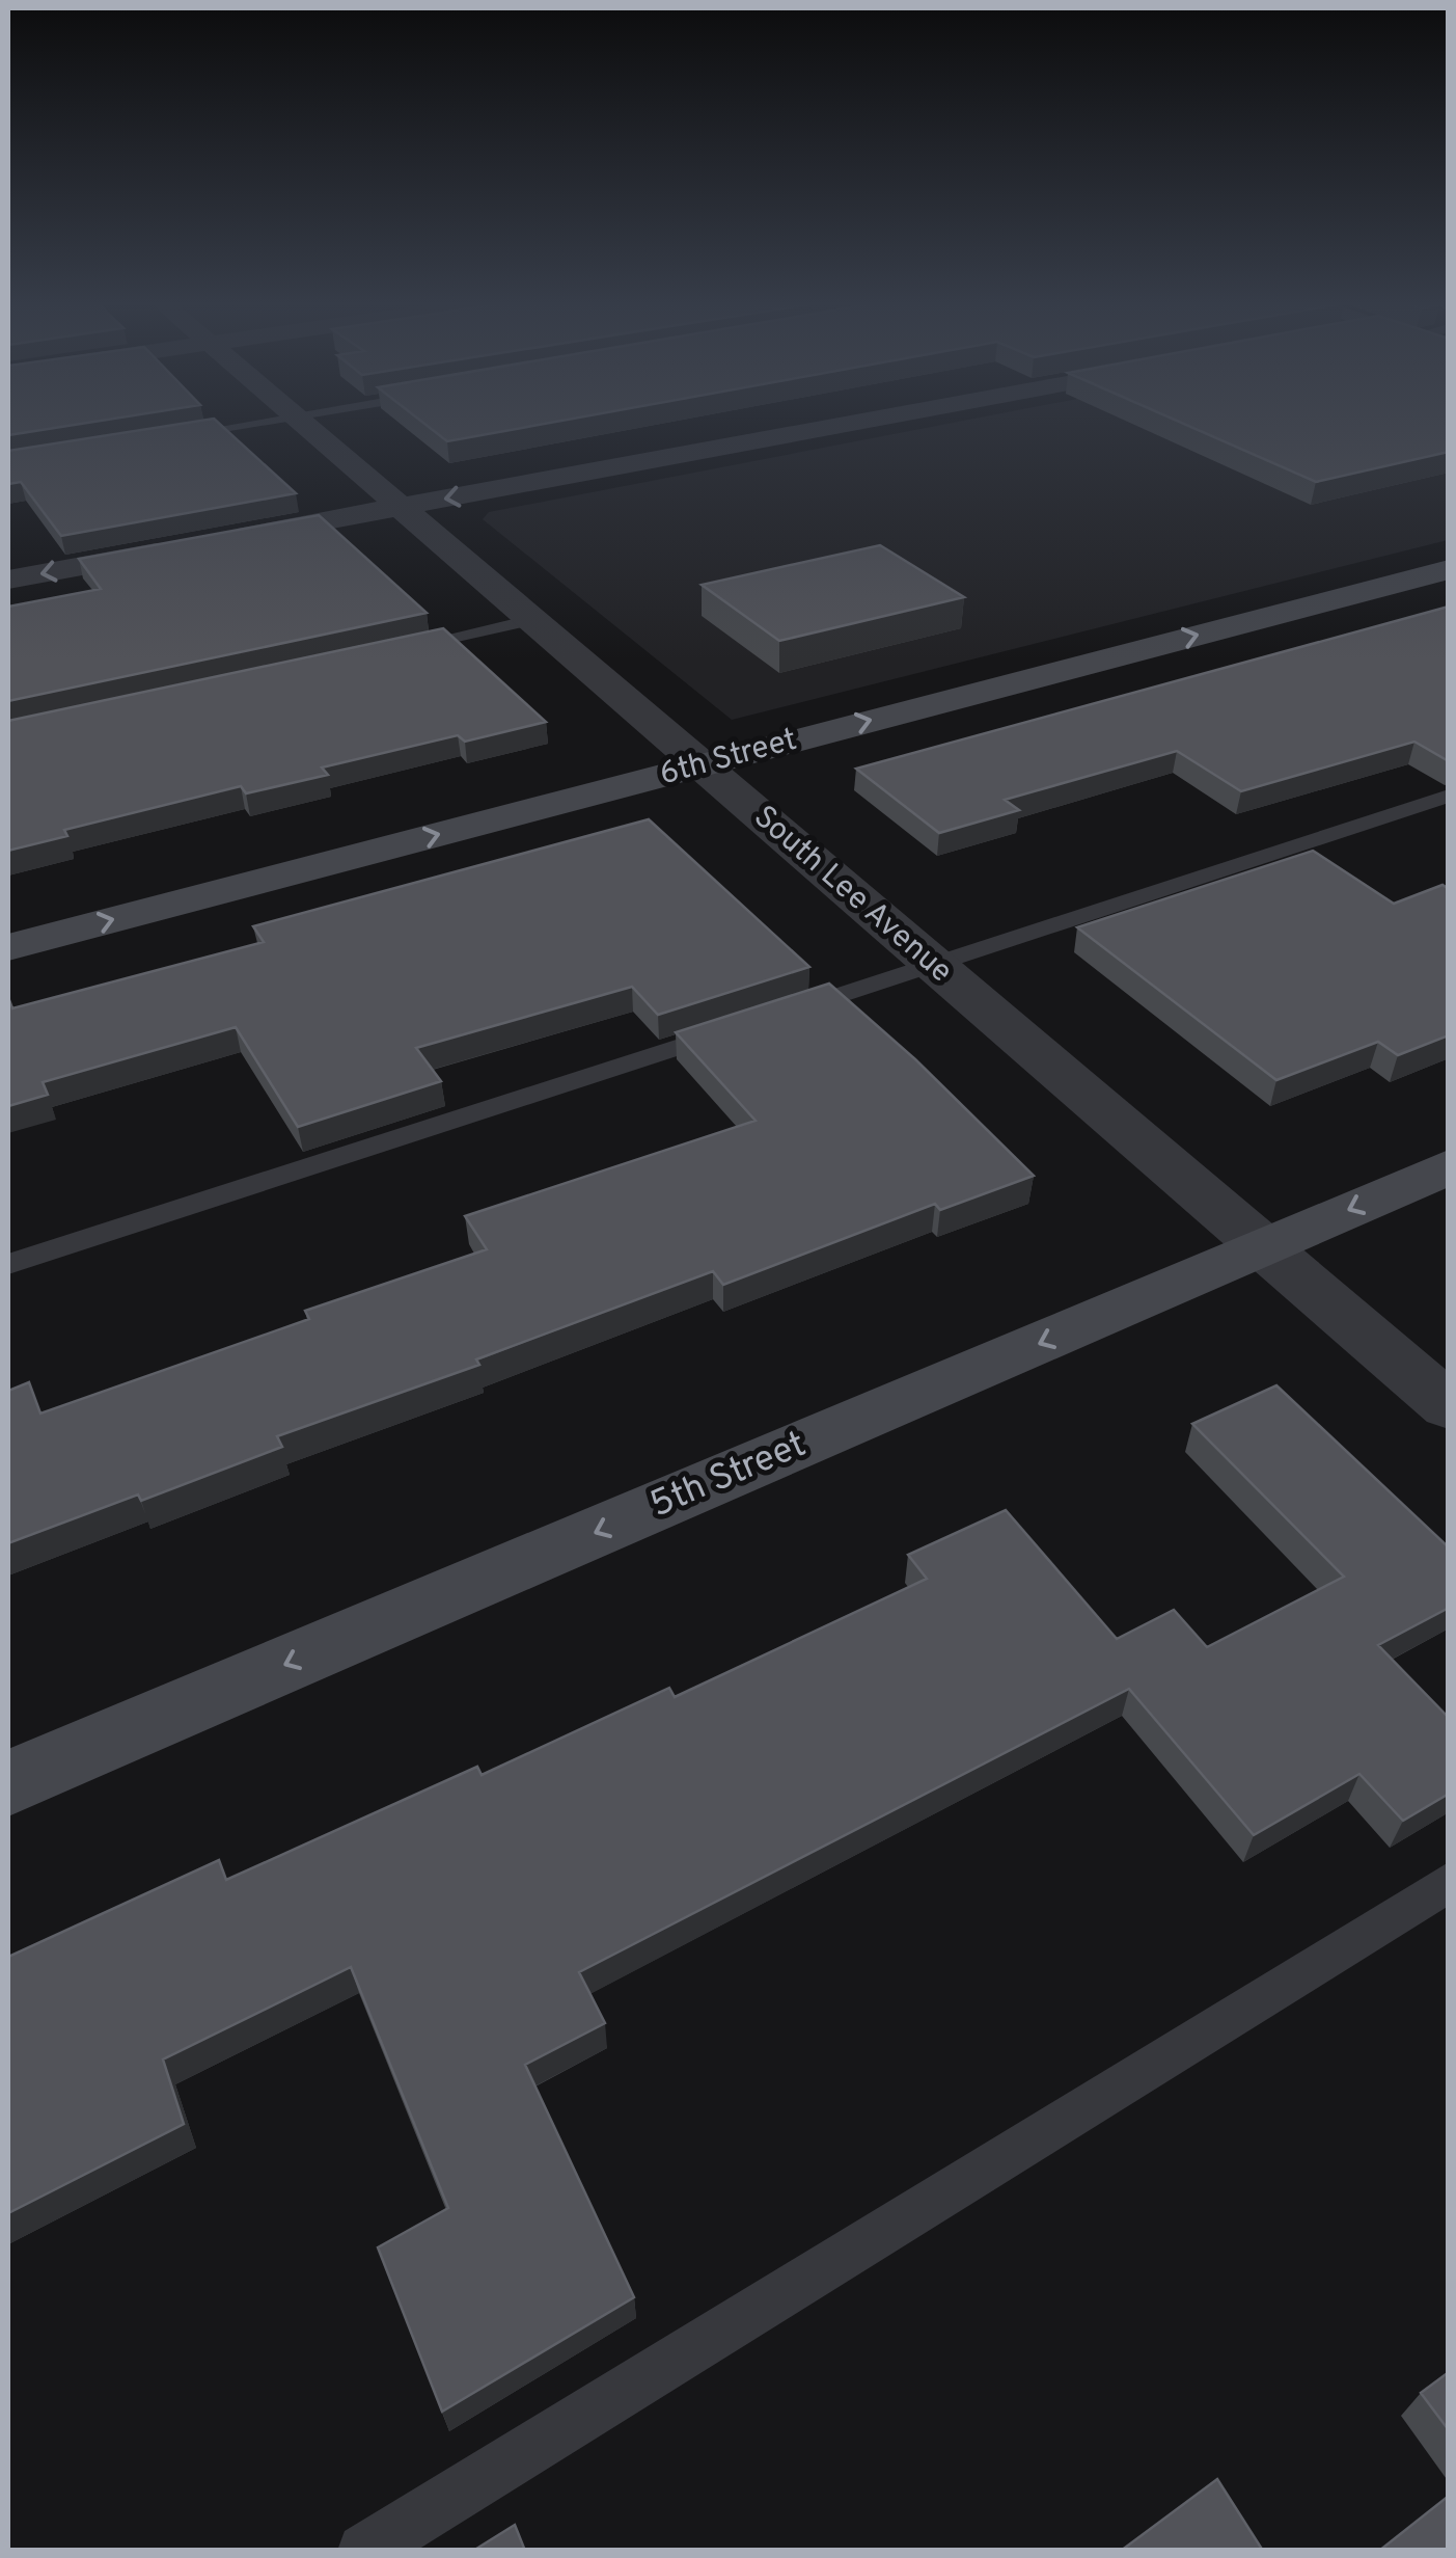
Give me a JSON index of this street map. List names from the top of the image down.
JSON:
{
  "streets": {
    "street": ["6th Street", "South Lee Avenue", "5th Street"]
  },
  "crossings": [
    ["6th Street", "South Lee Avenue"],
    ["South Lee Avenue", "5th Street"]
  ],
  "one_way": ["5th Street"]
}
